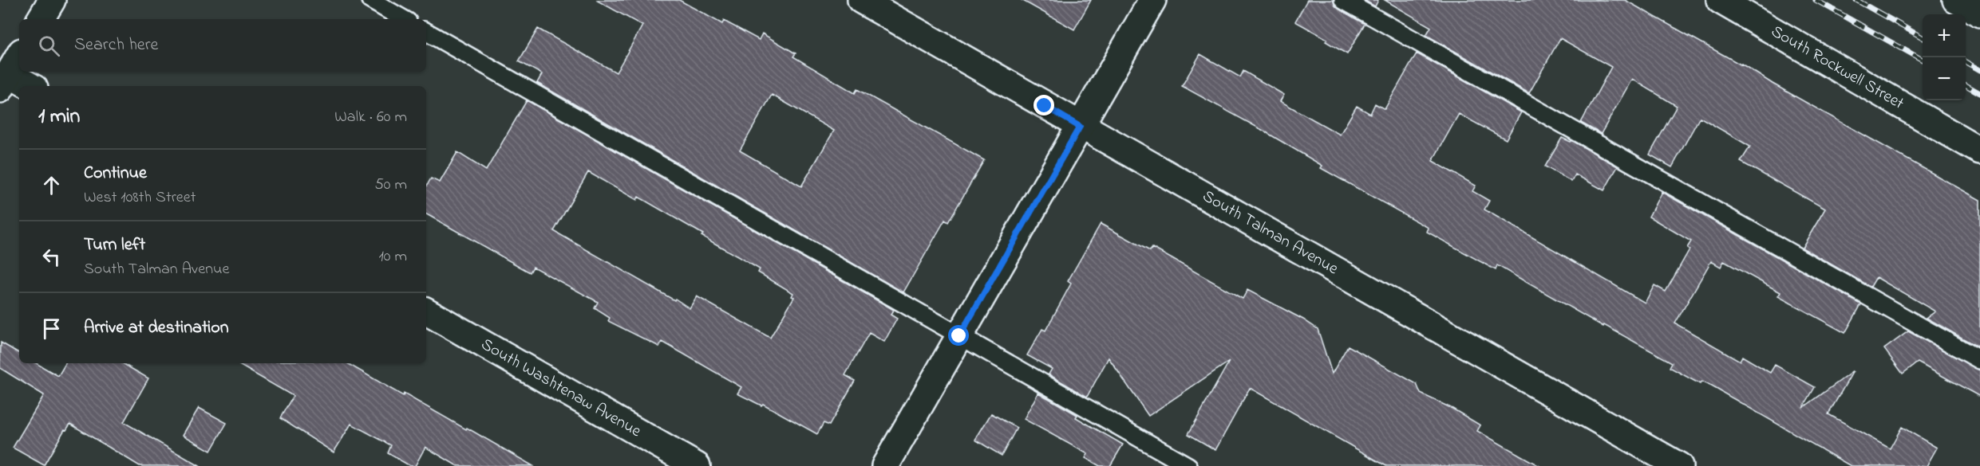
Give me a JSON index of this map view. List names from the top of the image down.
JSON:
{
  "streets": {
    "street": ["South Rockwell Street", "South Talman Avenue", "South Washtenaw Avenue"]
  },
  "page": {
    "map_buttons": ["+", "−"],
    "search": "Search here",
    "heading": ["1 min", "Walk · 60 m"],
    "list": [
      ["Continue", "West 108th Street", "50 m"],
      ["Turn left", "South Talman Avenue", "10 m"],
      "Arrive at destination"
    ]
  }
}
